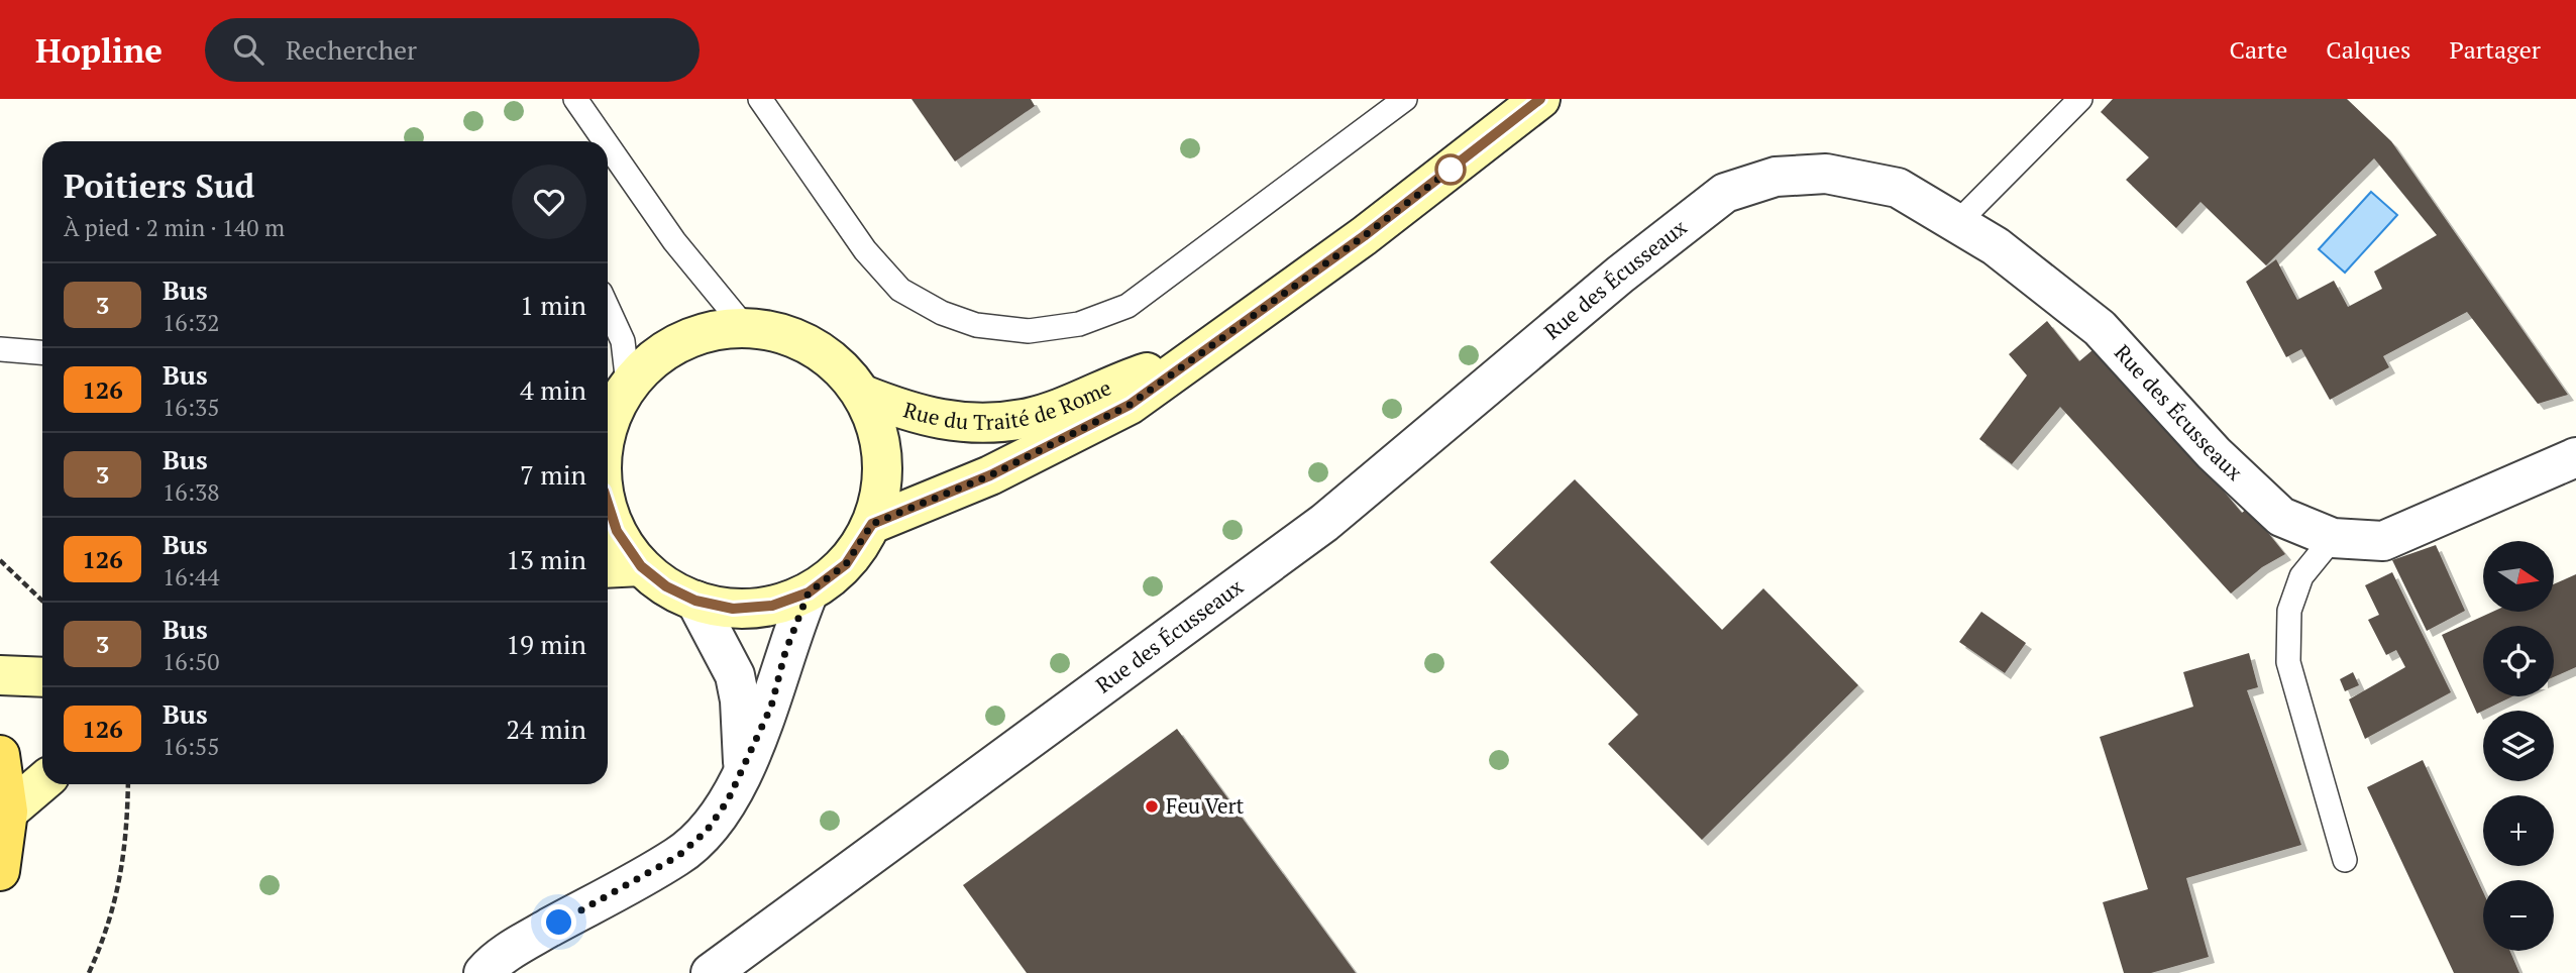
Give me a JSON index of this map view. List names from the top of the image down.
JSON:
{
  "streets": {
    "street": ["Rue des Écusseaux", "Rue du Traité de Rome"]
  },
  "places": ["Feu Vert"],
  "lines": ["bus line 3"],
  "north": "right",
  "page": {
    "header": "Hopline",
    "search": "Rechercher",
    "nav": ["Carte", "Calques", "Partager"],
    "heading": ["Poitiers Sud", "À pied · 2 min · 140 m"],
    "list": [
      {
        "mark": "3",
        "name": "Bus",
        "note": "16:32",
        "value": "1 min"
      },
      {
        "mark": "126",
        "name": "Bus",
        "note": "16:35",
        "value": "4 min"
      },
      {
        "mark": "3",
        "name": "Bus",
        "note": "16:38",
        "value": "7 min"
      },
      {
        "mark": "126",
        "name": "Bus",
        "note": "16:44",
        "value": "13 min"
      },
      {
        "mark": "3",
        "name": "Bus",
        "note": "16:50",
        "value": "19 min"
      },
      {
        "mark": "126",
        "name": "Bus",
        "note": "16:55",
        "value": "24 min"
      }
    ],
    "map_buttons": ["+", "−"]
  }
}
